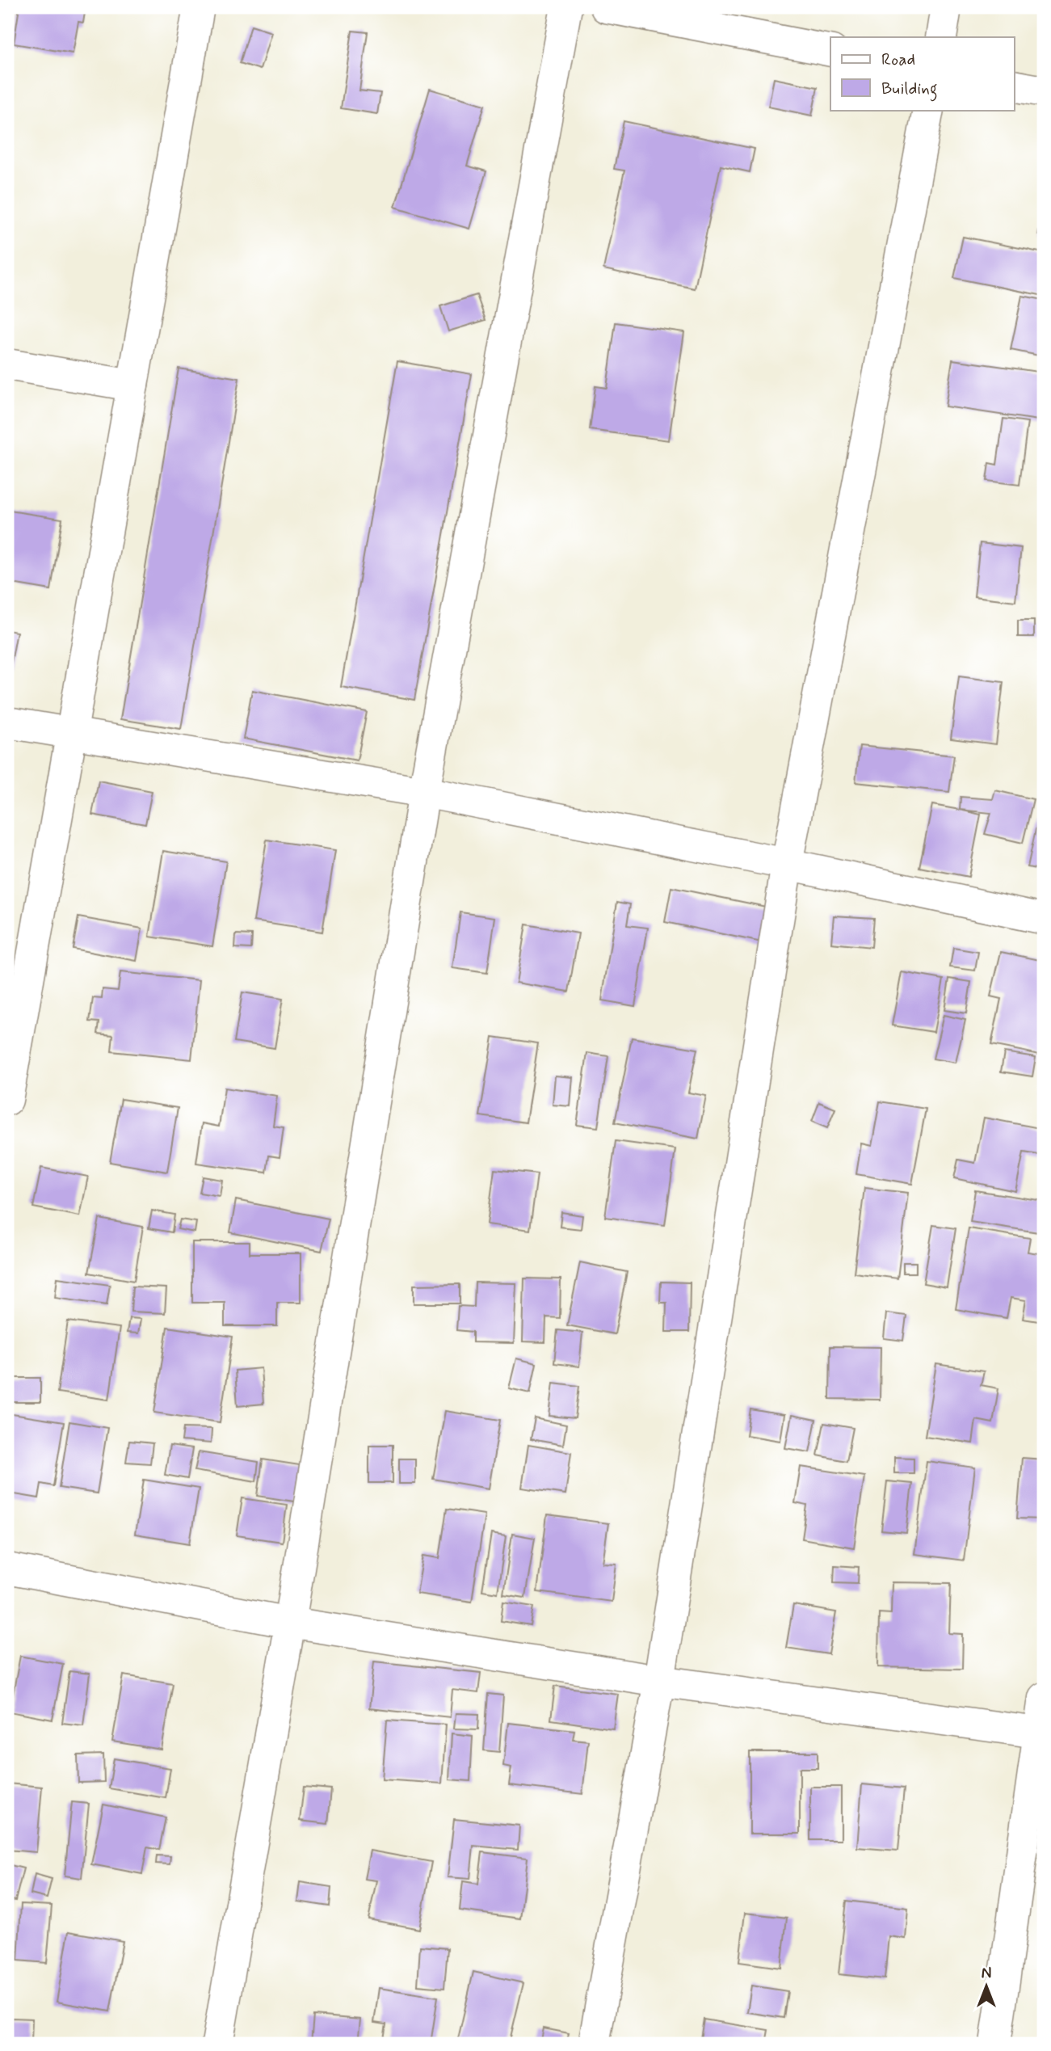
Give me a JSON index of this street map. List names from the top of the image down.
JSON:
{
  "legend": ["Road", "Building"],
  "north": "top"
}
